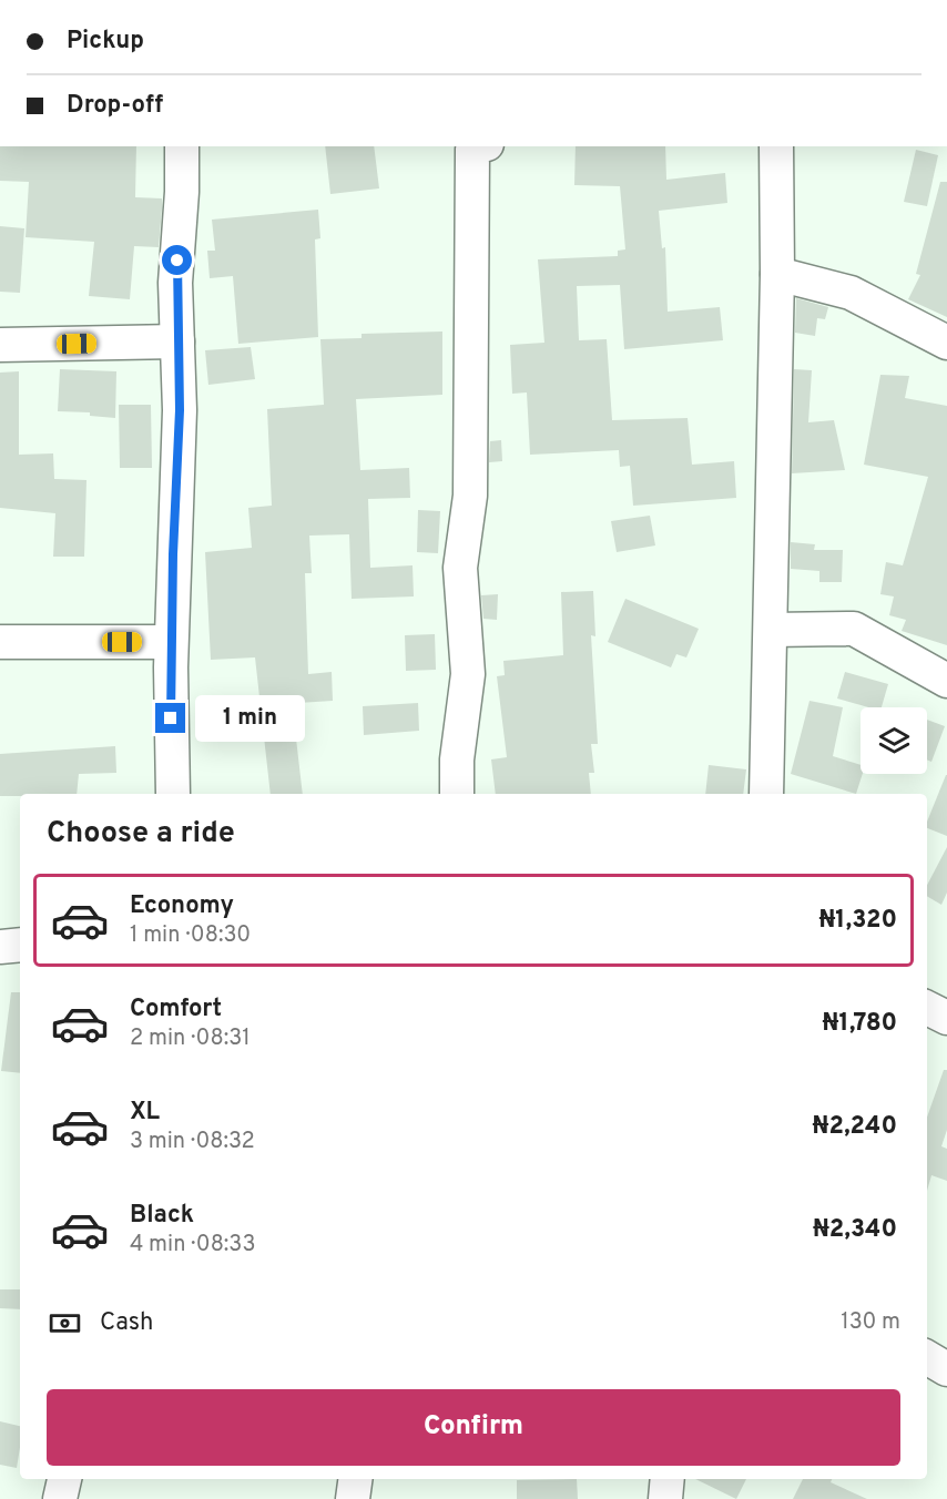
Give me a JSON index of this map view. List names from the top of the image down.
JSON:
{
  "page": {
    "banner": ["Pickup", "Drop-off"],
    "bubble": "1 min",
    "heading": "Choose a ride",
    "list": [
      {
        "name": "Economy",
        "note": "1 min · 08:30",
        "value": "₦1,320"
      },
      {
        "name": "Comfort",
        "note": "2 min · 08:31",
        "value": "₦1,780"
      },
      {
        "name": "XL",
        "note": "3 min · 08:32",
        "value": "₦2,240"
      },
      {
        "name": "Black",
        "note": "4 min · 08:33",
        "value": "₦2,340"
      }
    ],
    "pay": ["Cash", "130 m"],
    "buttons": "Confirm"
  }
}
